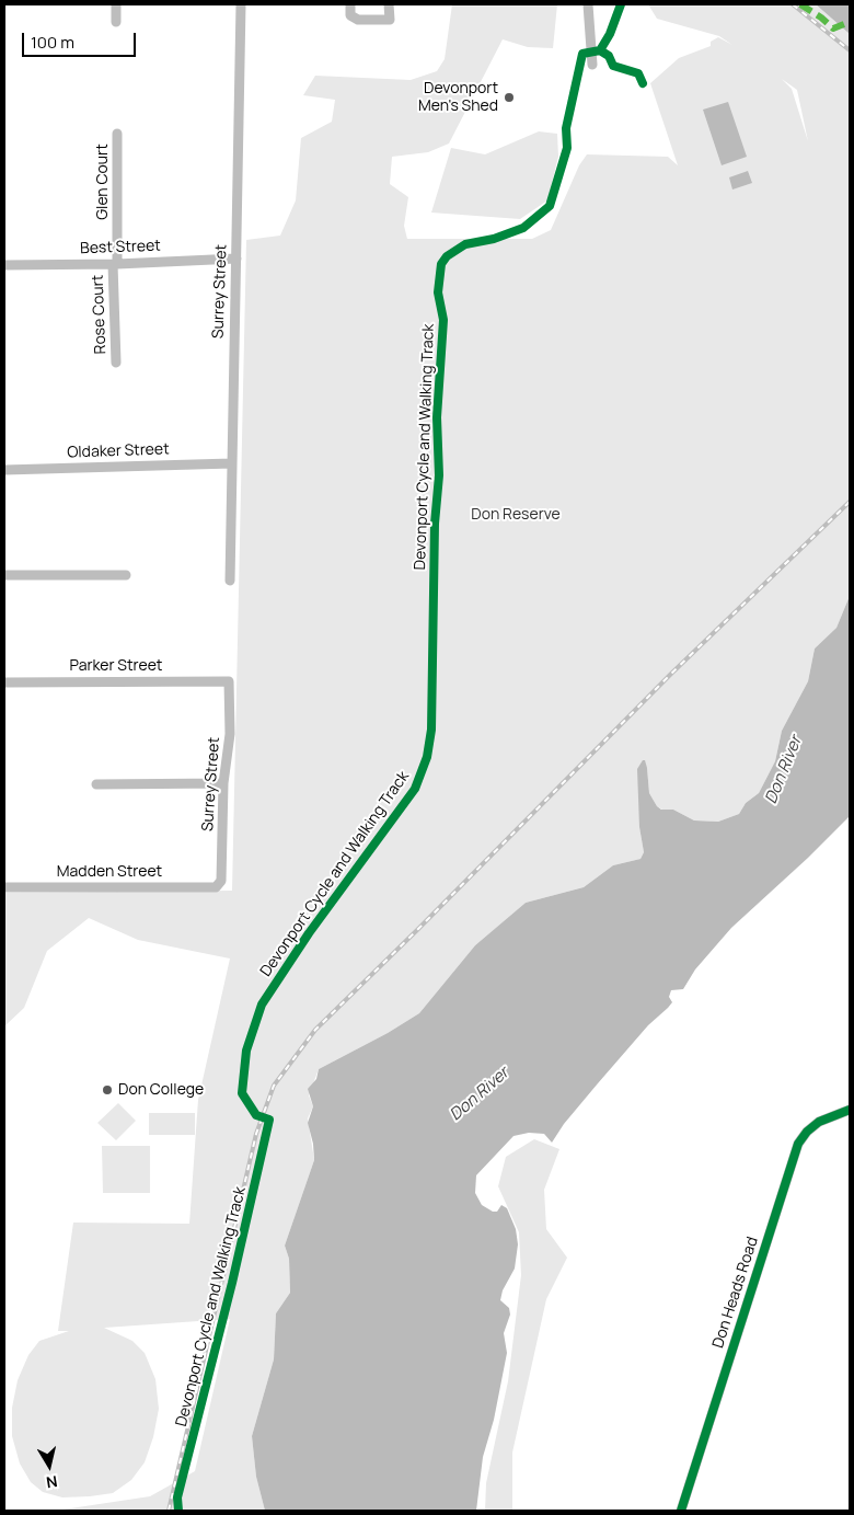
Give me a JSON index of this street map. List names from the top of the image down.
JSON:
{
  "streets": {
    "street": [
      "Glen Court",
      "Best Street",
      "Surrey Street",
      "Rose Court",
      "Oldaker Street",
      "Parker Street",
      "Madden Street",
      "Don Heads Road"
    ],
    "cycle path": ["Devonport Cycle and Walking Track"]
  },
  "crossings": [
    ["Glen Court", "Best Street"],
    ["Glen Court", "Rose Court"],
    ["Best Street", "Surrey Street"],
    ["Best Street", "Rose Court"],
    ["Surrey Street", "Oldaker Street"],
    ["Surrey Street", "Parker Street"],
    ["Surrey Street", "Madden Street"]
  ],
  "water": ["Don River"],
  "parks": ["Don Reserve"],
  "places": ["Devonport Men's Shed", "Don College"],
  "scale_bar": "100 m",
  "north": "bottom"
}
